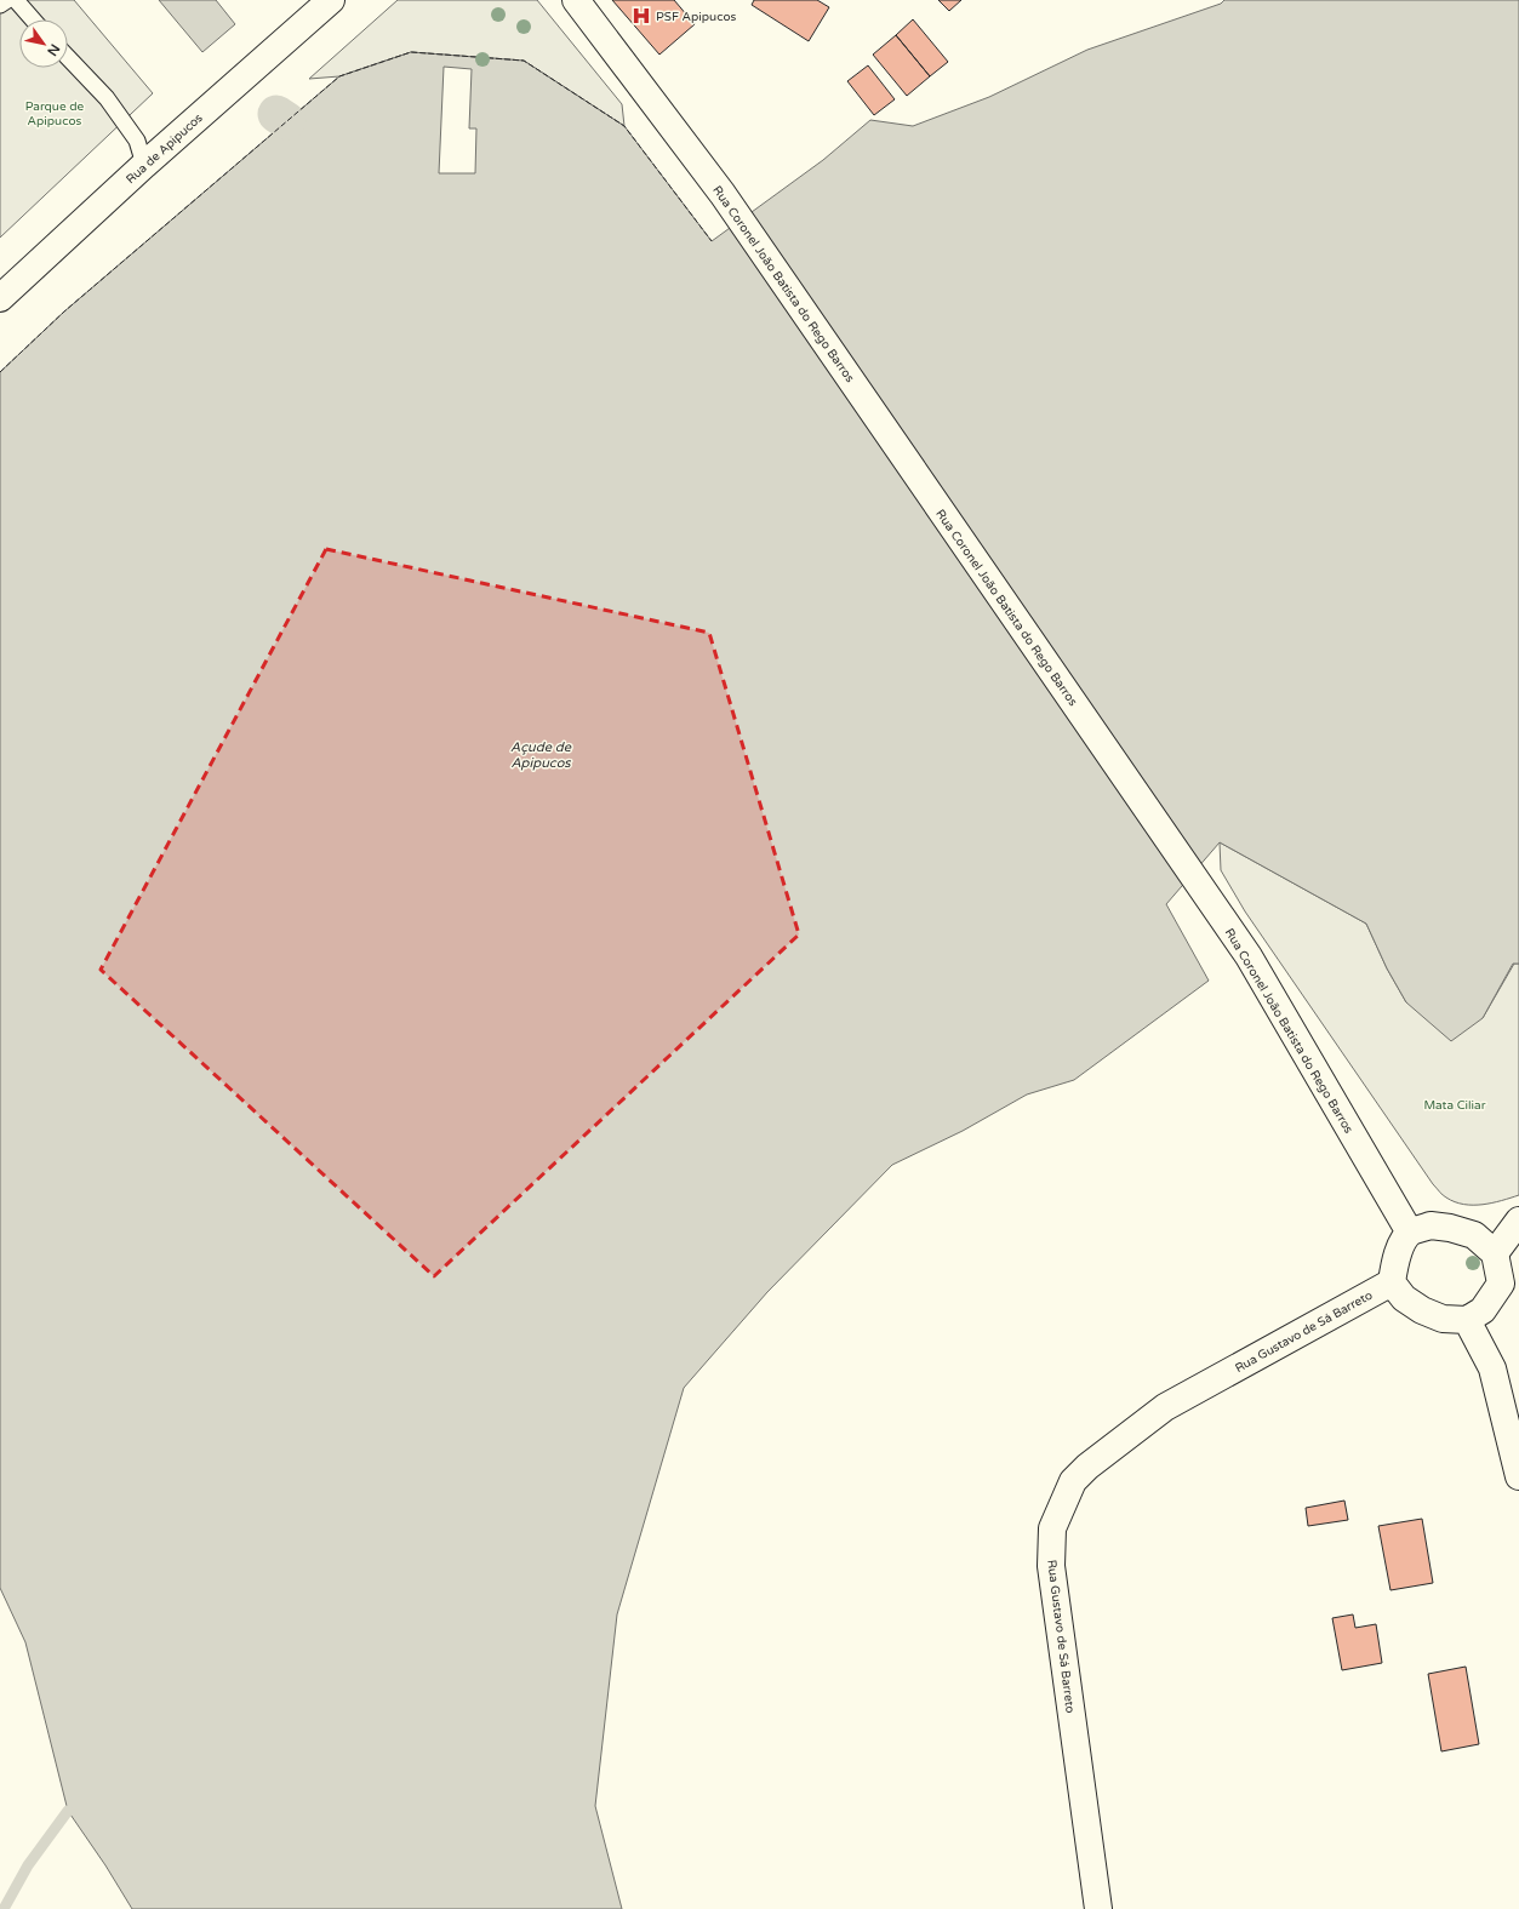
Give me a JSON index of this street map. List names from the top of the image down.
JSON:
{
  "streets": {
    "street": ["Rua de Apipucos", "Rua Coronel João Batista do Rego Barros", "Rua Gustavo de Sá Barreto"]
  },
  "crossings": [
    ["Rua Coronel João Batista do Rego Barros", "Rua Gustavo de Sá Barreto"]
  ],
  "water": ["Açude de Apipucos"],
  "parks": ["Parque de Apipucos", "Mata Ciliar"],
  "places": {
    "hospital": ["PSF Apipucos"]
  },
  "north": "bottom right"
}
